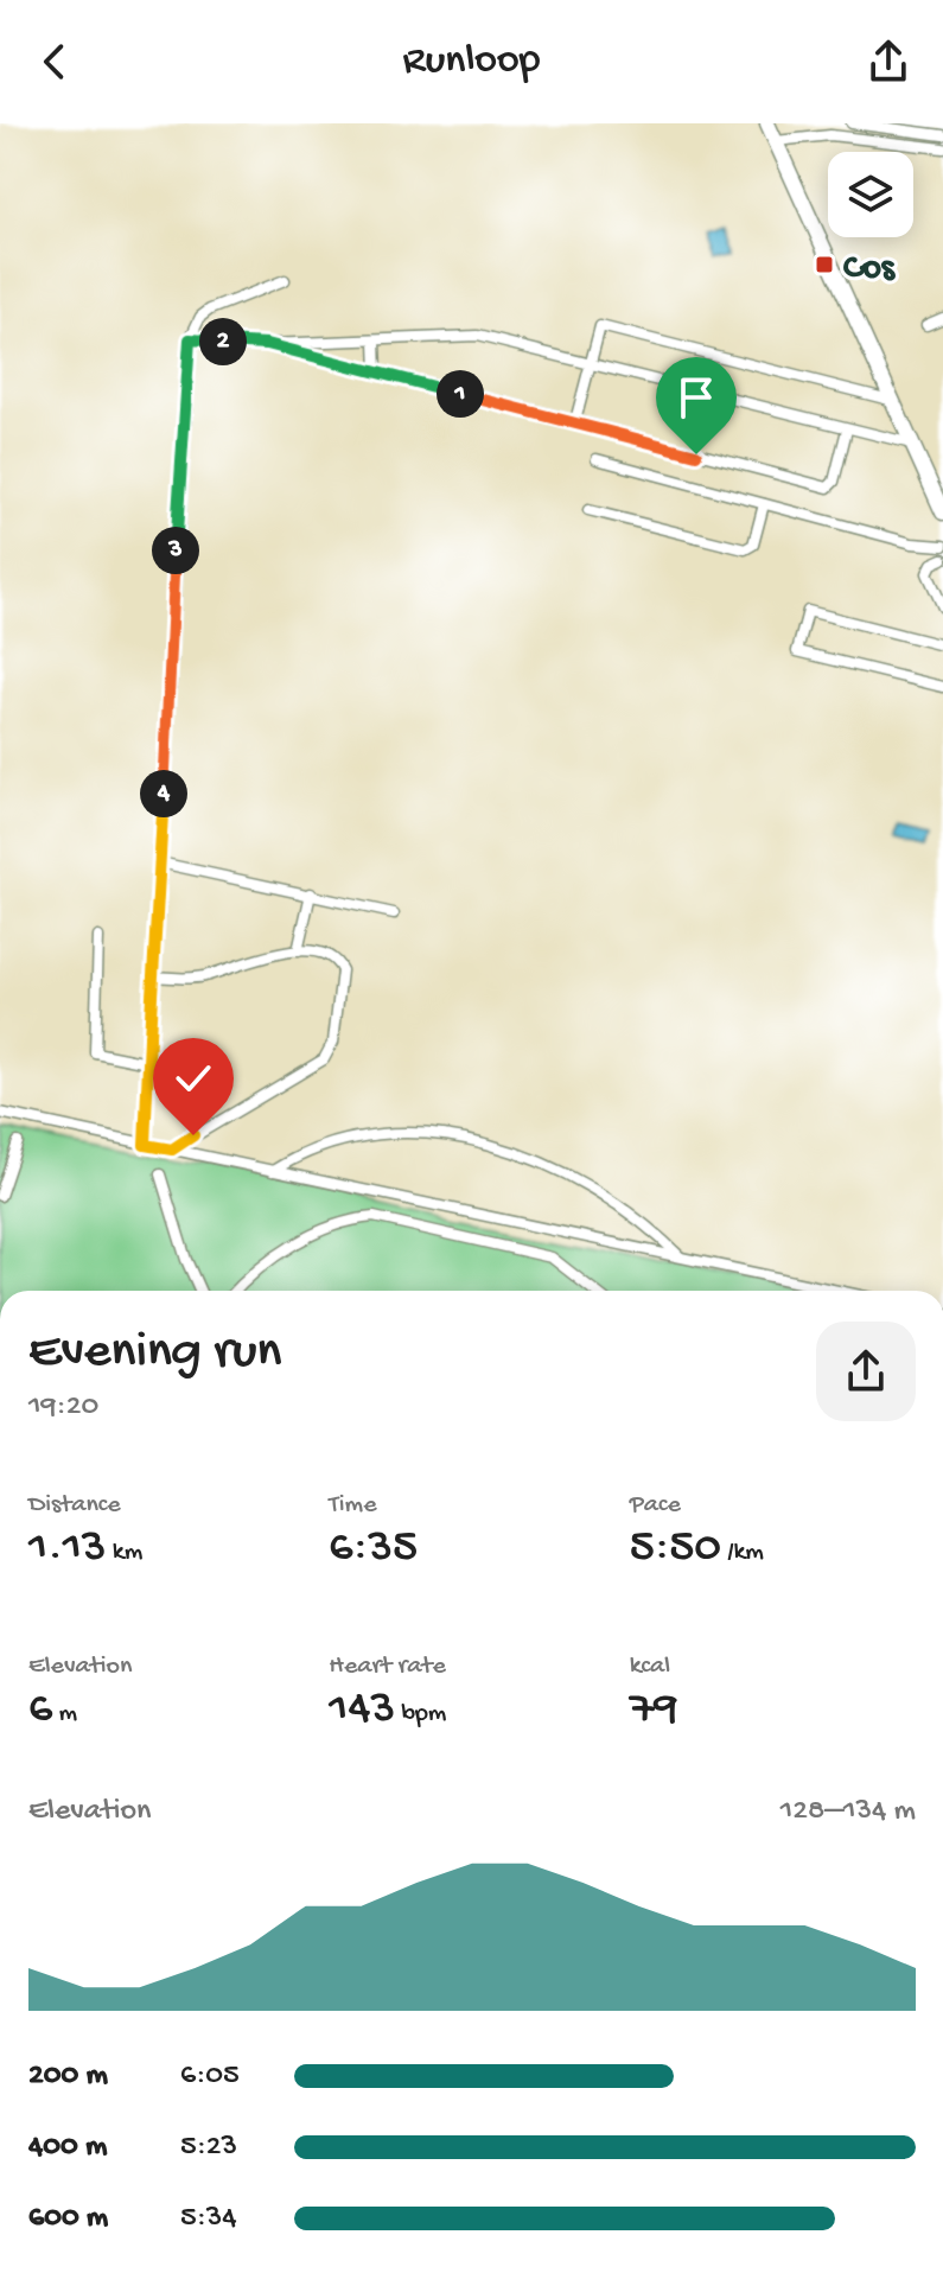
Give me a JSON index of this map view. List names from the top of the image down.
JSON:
{
  "places": {
    "transit": ["Cos"]
  },
  "page": {
    "header": "Runloop",
    "pins": [
      "2",
      "1",
      "3",
      "4"
    ],
    "heading": ["Evening run", "19:20"],
    "stats": [
      ["Distance", "1.13 km"],
      ["Time", "6:35"],
      ["Pace", "5:50 /km"],
      ["Elevation", "6 m"],
      ["Heart rate", "143 bpm"],
      ["kcal", "79"]
    ],
    "chart": ["Elevation", "128–134 m"],
    "list": [
      {
        "name": "200 m",
        "note": "6:05"
      },
      {
        "name": "400 m",
        "note": "5:23"
      },
      {
        "name": "600 m",
        "note": "5:34"
      }
    ]
  }
}
